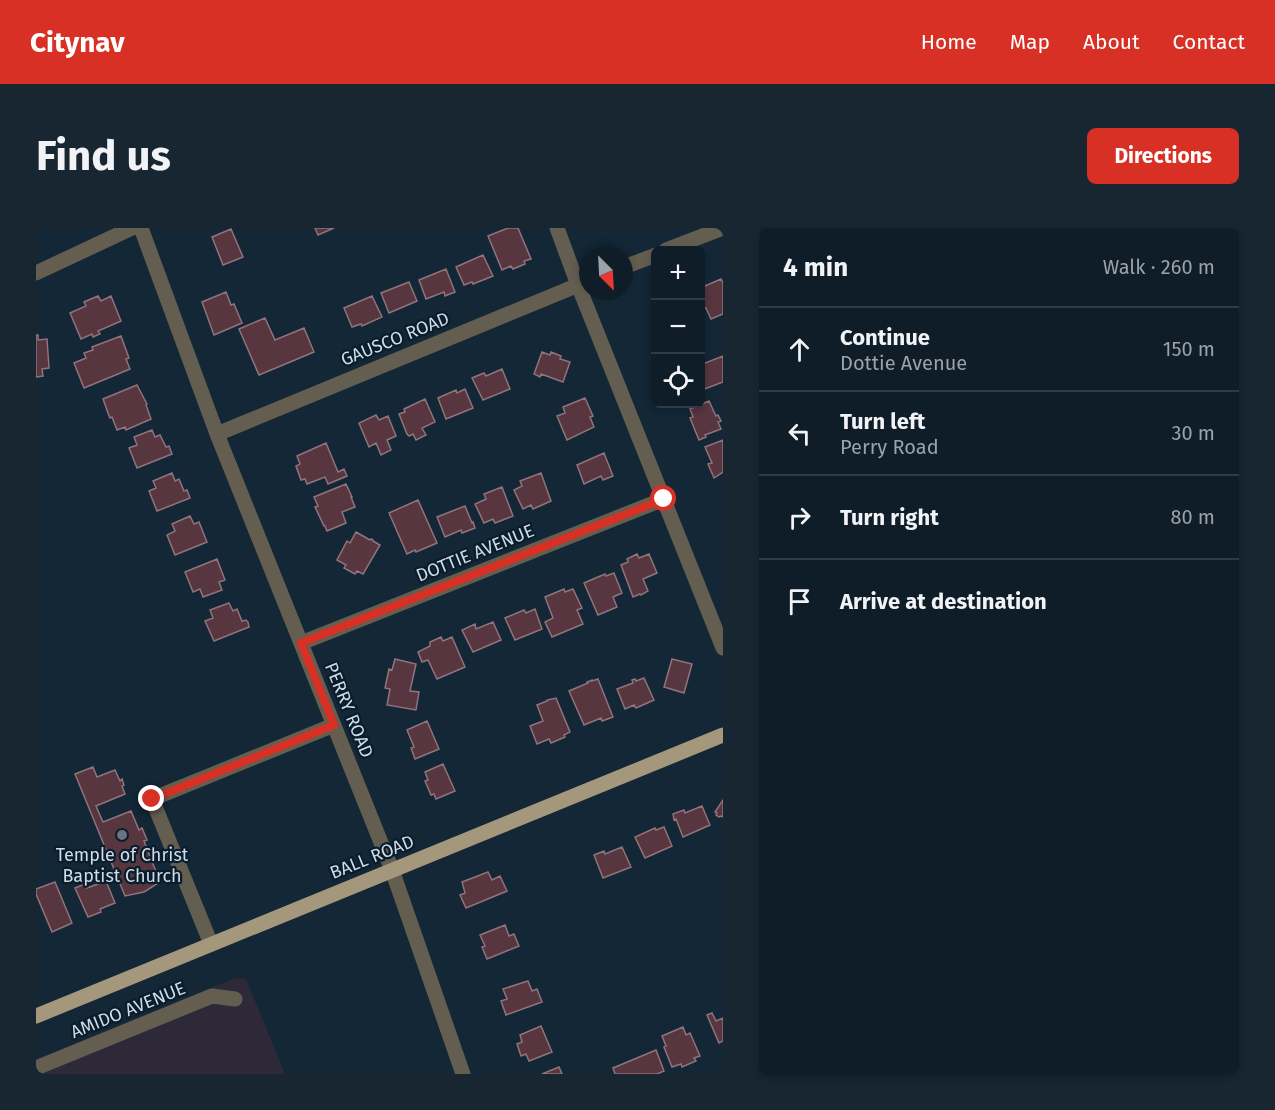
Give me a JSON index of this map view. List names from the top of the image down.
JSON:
{
  "streets": {
    "main road": ["BALL ROAD"],
    "street": [
      "GAUSCO ROAD",
      "DOTTIE AVENUE",
      "PERRY ROAD",
      "AMIDO AVENUE"
    ]
  },
  "crossings": [
    ["GAUSCO ROAD", "PERRY ROAD"],
    ["DOTTIE AVENUE", "PERRY ROAD"],
    ["PERRY ROAD", "BALL ROAD"]
  ],
  "places": ["Temple of Christ Baptist Church"],
  "north": "bottom right",
  "page": {
    "header": "Citynav",
    "nav": [
      "Home",
      "Map",
      "About",
      "Contact"
    ],
    "buttons": "Directions",
    "title": "Find us",
    "heading": ["4 min", "Walk · 260 m"],
    "map_buttons": ["+", "−"],
    "list": [
      ["Continue", "Dottie Avenue", "150 m"],
      ["Turn left", "Perry Road", "30 m"],
      ["Turn right", "80 m"],
      "Arrive at destination"
    ]
  }
}
